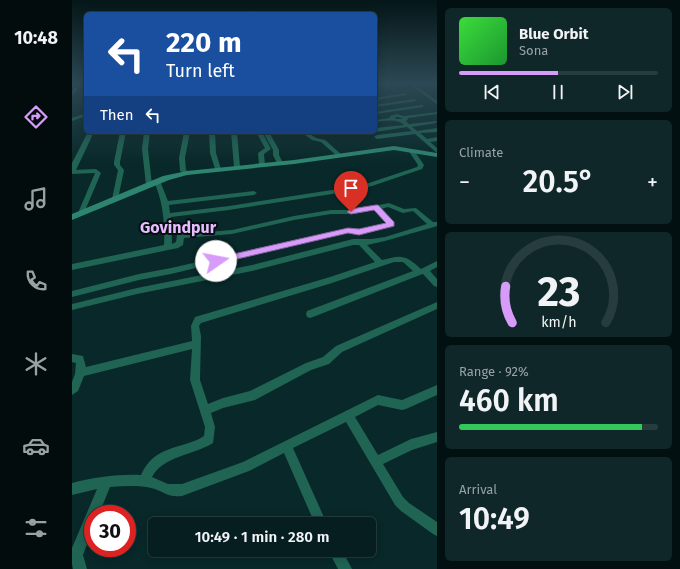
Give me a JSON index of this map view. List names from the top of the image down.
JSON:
{
  "districts": ["Govindpur"],
  "page": {
    "tabs": "10:48",
    "turn": ["220 m", "Turn left"],
    "song": ["Blue Orbit", "Sona"],
    "then": "Then",
    "tile": [
      "Climate",
      ["Range · 92%", "460 km"],
      ["Arrival", "10:49"]
    ],
    "heat": ["−", "20.5°", "+"],
    "limit": "30",
    "trip": "10:49 · 1 min · 280 m",
    "gauge": ["23", "km/h"]
  }
}
